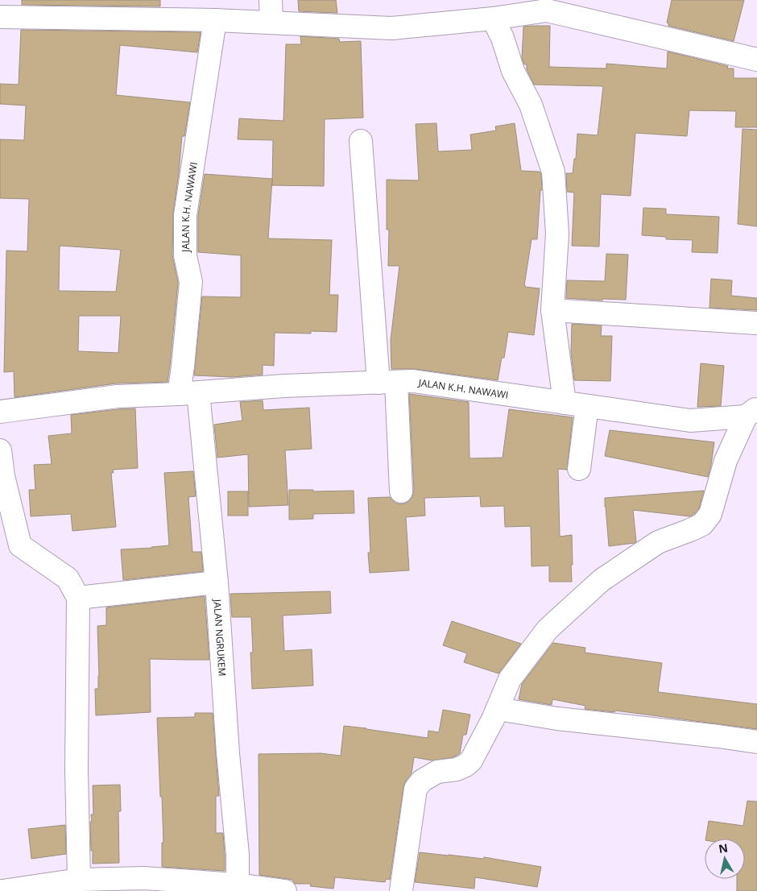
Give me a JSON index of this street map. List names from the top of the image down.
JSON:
{
  "streets": {
    "street": ["JALAN K.H. NAWAWI", "JALAN NGRUKEM"]
  },
  "crossings": [
    ["JALAN K.H. NAWAWI", "JALAN NGRUKEM"]
  ],
  "north": "top"
}
